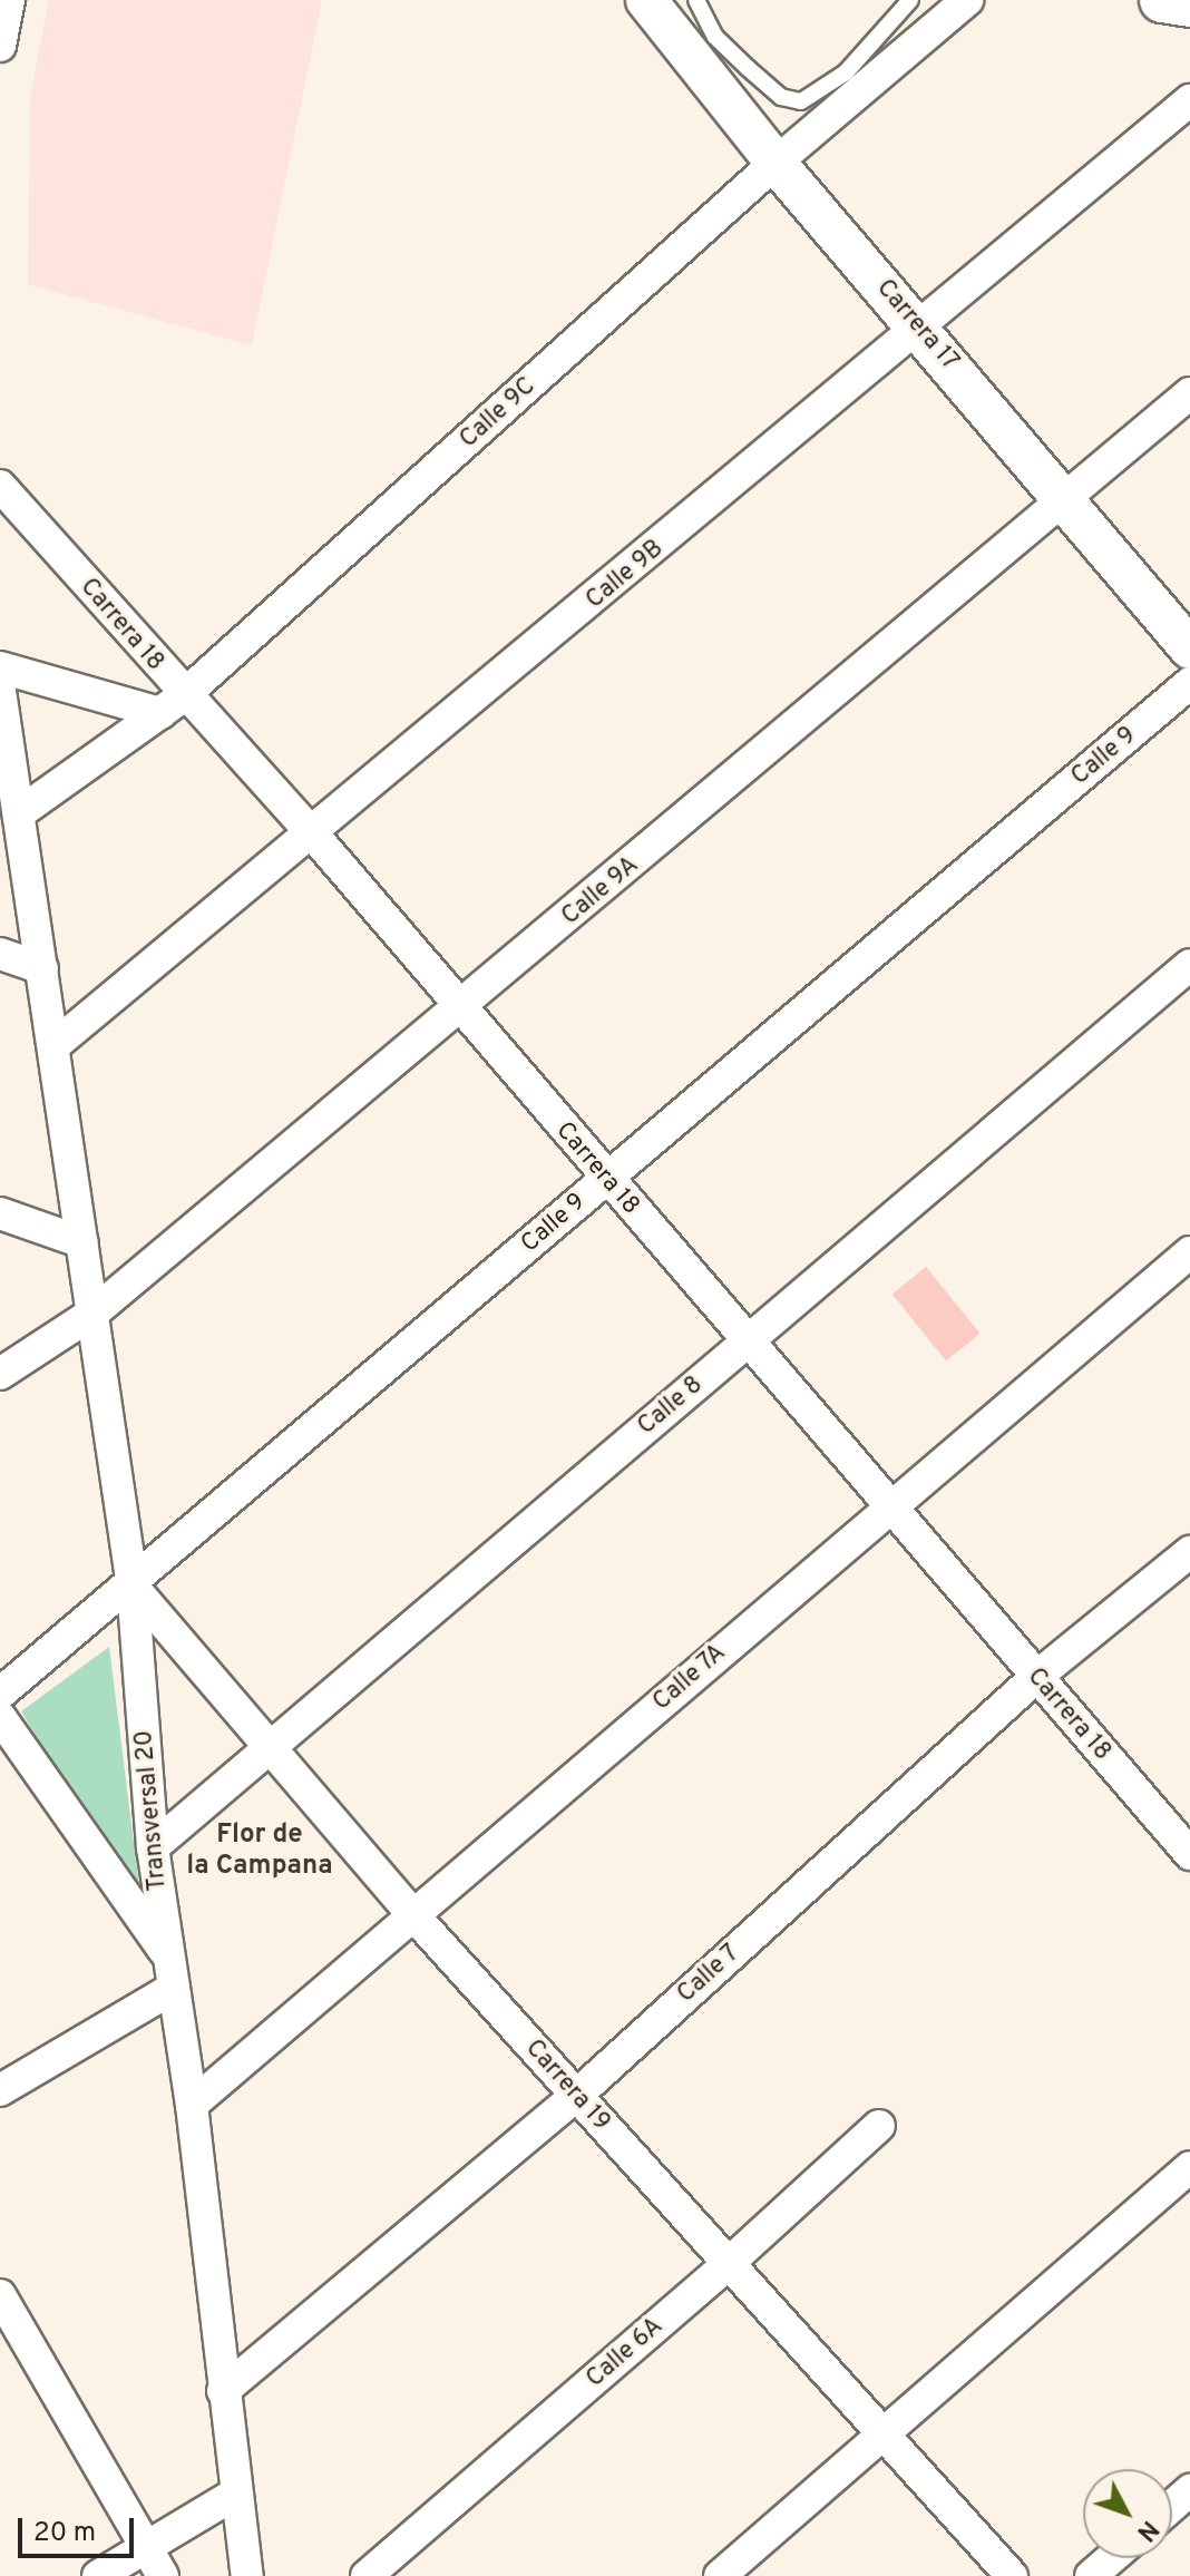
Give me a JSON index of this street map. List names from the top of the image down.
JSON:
{
  "streets": {
    "street": [
      "Carrera 17",
      "Calle 9C",
      "Calle 9B",
      "Carrera 18",
      "Calle 9",
      "Calle 9A",
      "Calle 8",
      "Calle 7A",
      "Transversal 20",
      "Calle 7",
      "Carrera 19",
      "Calle 6A"
    ]
  },
  "crossings": [
    ["Carrera 17", "Calle 9C"],
    ["Carrera 17", "Calle 9B"],
    ["Carrera 17", "Calle 9A"],
    ["Calle 9C", "Carrera 18"],
    ["Calle 9C", "Transversal 20"],
    ["Calle 9B", "Carrera 18"],
    ["Calle 9B", "Transversal 20"],
    ["Carrera 18", "Calle 9"],
    ["Carrera 18", "Calle 9A"],
    ["Carrera 18", "Calle 8"],
    ["Carrera 18", "Calle 7A"],
    ["Carrera 18", "Calle 7"],
    ["Calle 9", "Transversal 20"],
    ["Calle 9", "Carrera 19"],
    ["Calle 9A", "Transversal 20"],
    ["Calle 8", "Transversal 20"],
    ["Calle 8", "Carrera 19"],
    ["Calle 7A", "Transversal 20"],
    ["Calle 7A", "Carrera 19"],
    ["Transversal 20", "Calle 7"],
    ["Transversal 20", "Carrera 19"],
    ["Calle 7", "Carrera 19"],
    ["Carrera 19", "Calle 6A"]
  ],
  "districts": ["Flor de la Campana"],
  "scale_bar": "20 m",
  "north": "bottom right"
}
